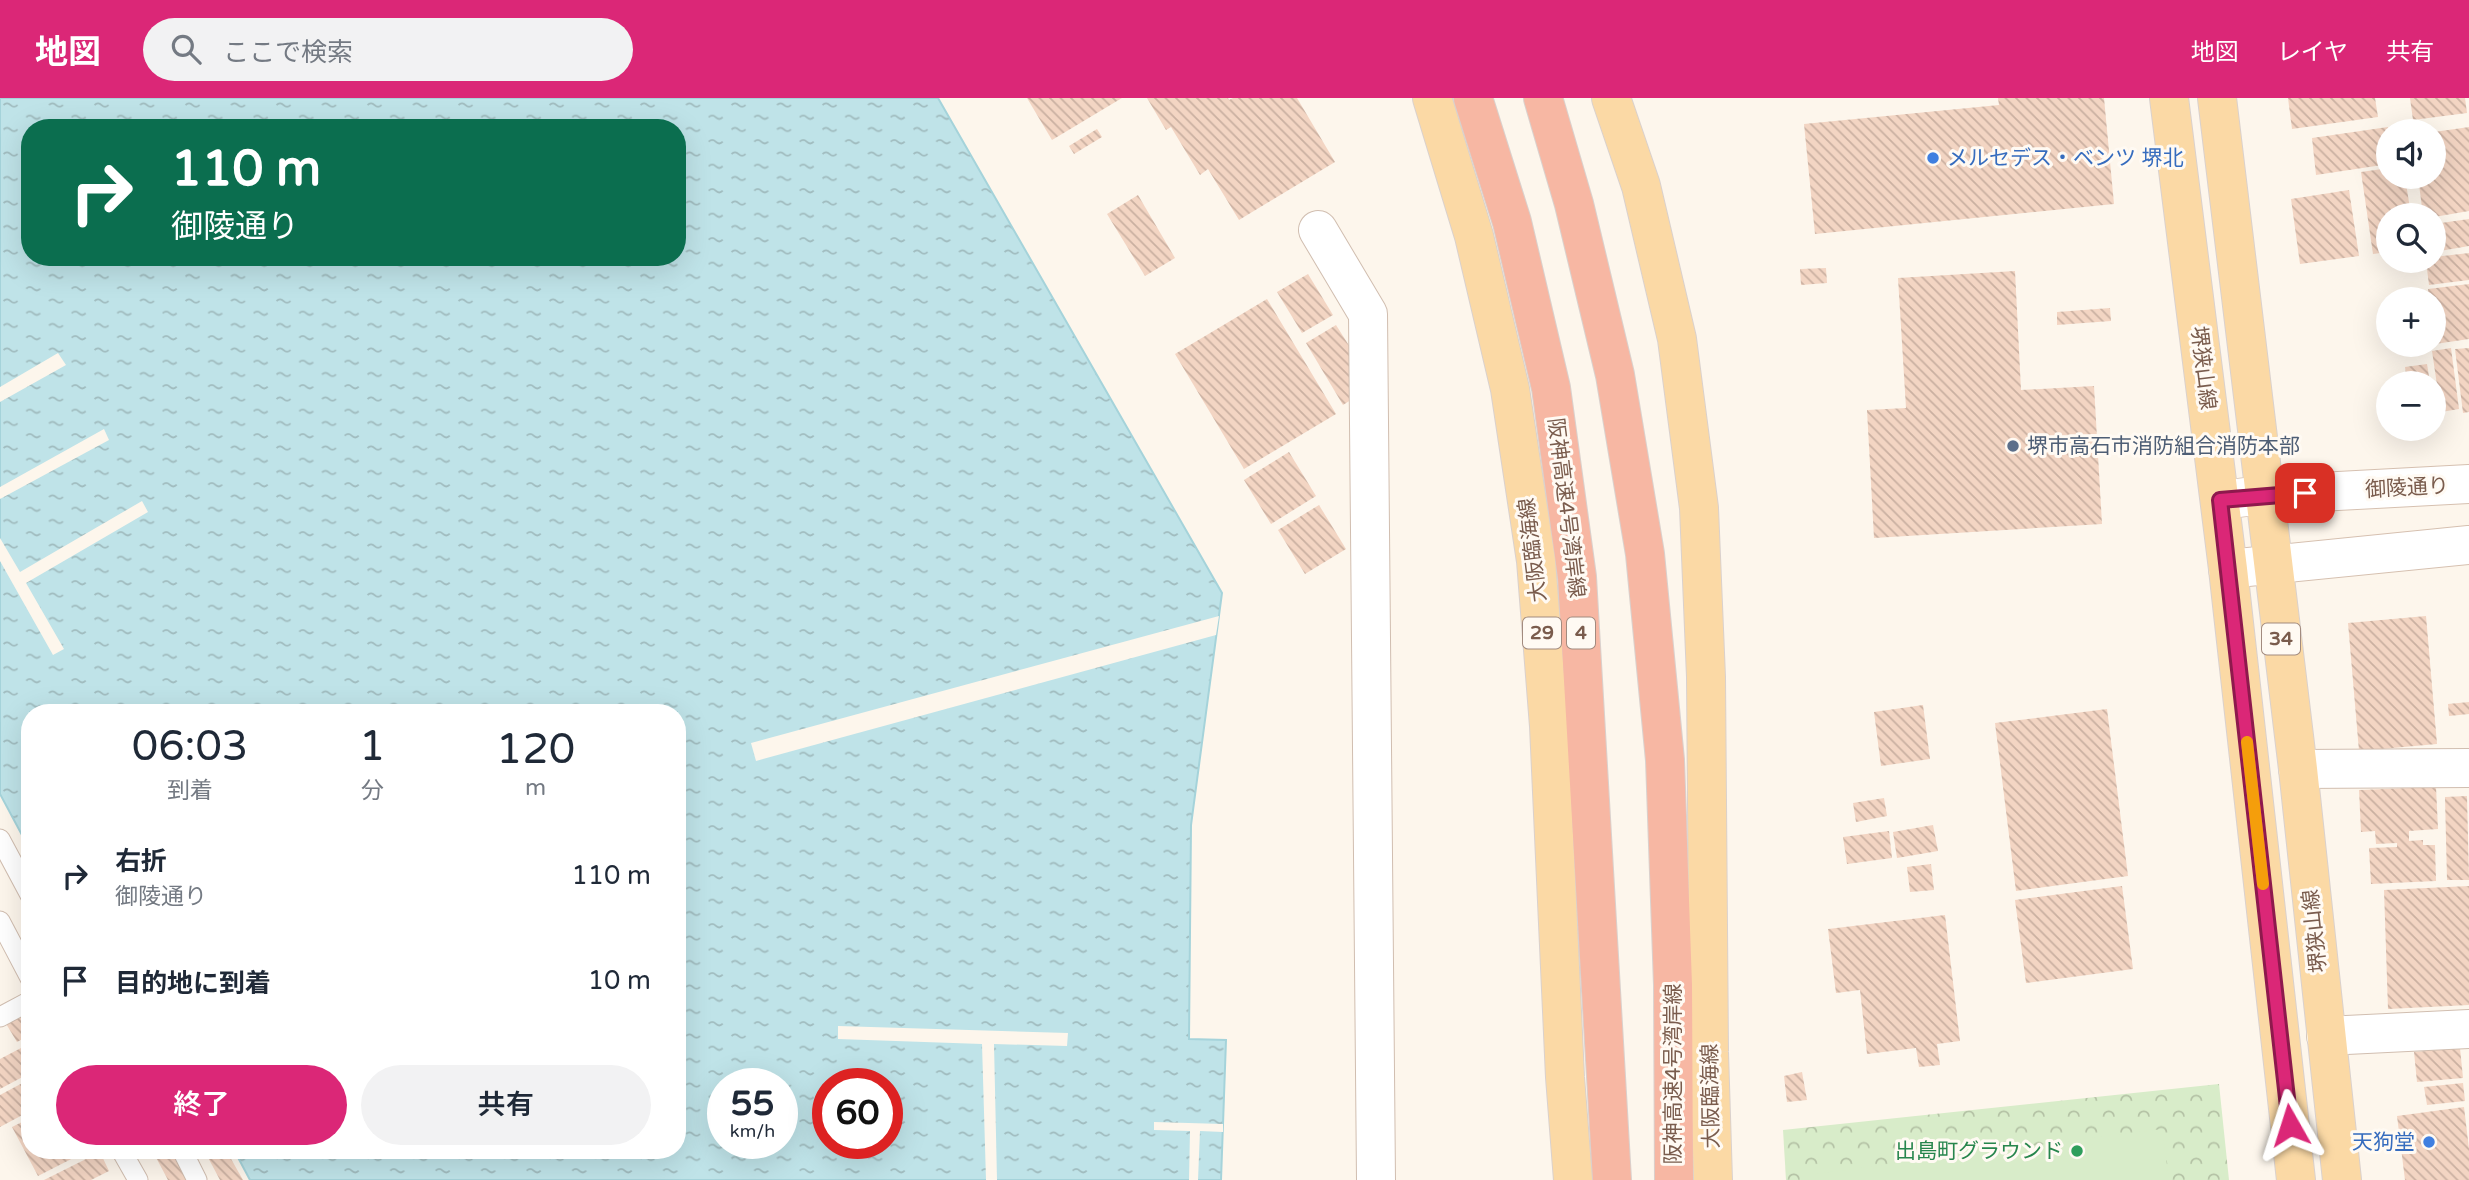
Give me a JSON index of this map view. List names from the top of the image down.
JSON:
{
  "streets": {
    "highway": ["阪神高速4号湾岸線", "4"],
    "main road": [
      "堺狭山線",
      "大阪臨海線",
      "29",
      "34"
    ],
    "street": ["御陵通り"]
  },
  "crossings": [
    ["堺狭山線", "御陵通り"]
  ],
  "places": [
    "メルセデス・ベンツ 堺北",
    "堺市高石市消防組合消防本部",
    "天狗堂",
    "出島町グラウンド"
  ],
  "page": {
    "header": "地図",
    "search": "ここで検索",
    "nav": ["地図", "レイヤ", "共有"],
    "map_buttons": ["+", "−"],
    "turn": ["110 m", "御陵通り"],
    "eta": [
      "06:03",
      "到着",
      "1",
      "分",
      "120",
      "m"
    ],
    "list": [
      {
        "name": "右折",
        "note": "御陵通り",
        "value": "110 m"
      },
      {
        "name": "目的地に到着",
        "value": "10 m"
      }
    ],
    "buttons": ["終了", "共有"],
    "speed": "55 km/h",
    "limit": "60"
  }
}
